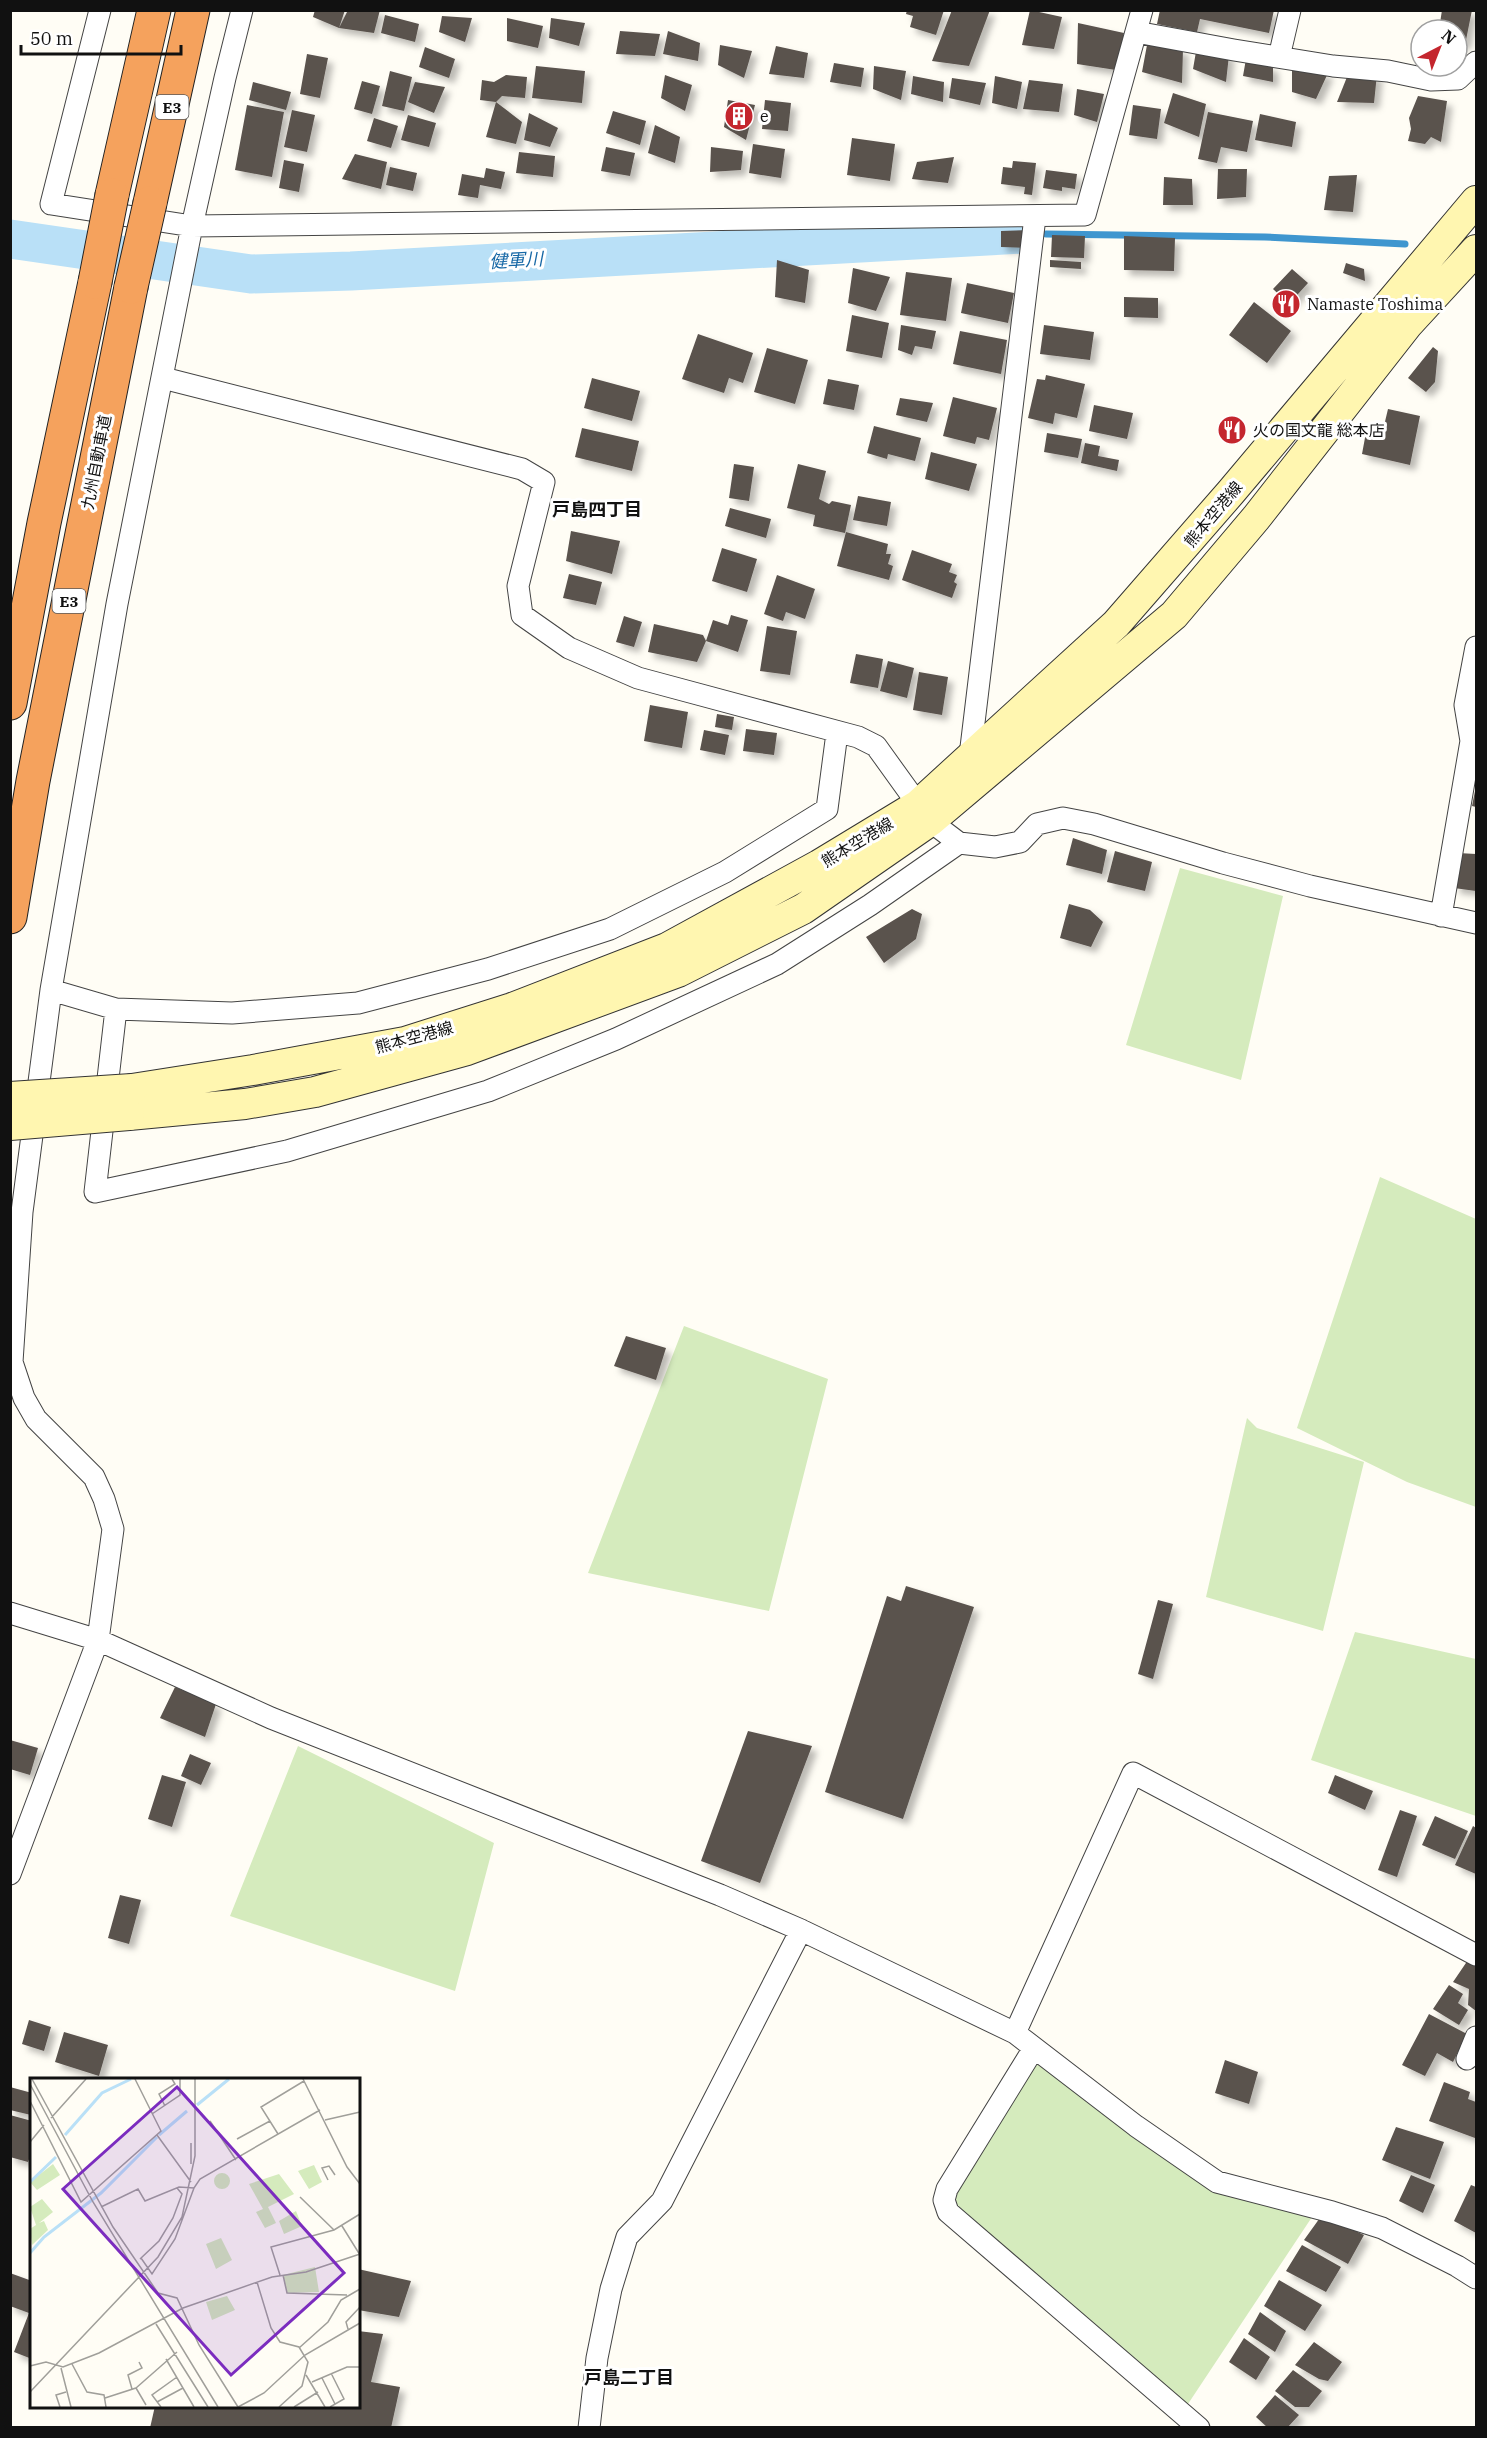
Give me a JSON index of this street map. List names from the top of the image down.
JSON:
{
  "streets": {
    "highway": ["E3", "九州自動車道"],
    "main road": ["熊本空港線"]
  },
  "districts": ["戸島四丁目", "戸島二丁目"],
  "water": ["健軍川"],
  "places": {
    "building": ["e"],
    "restaurant": ["Namaste Toshima", "火の国文龍 総本店"]
  },
  "scale_bar": "50 m",
  "north": "top right"
}
